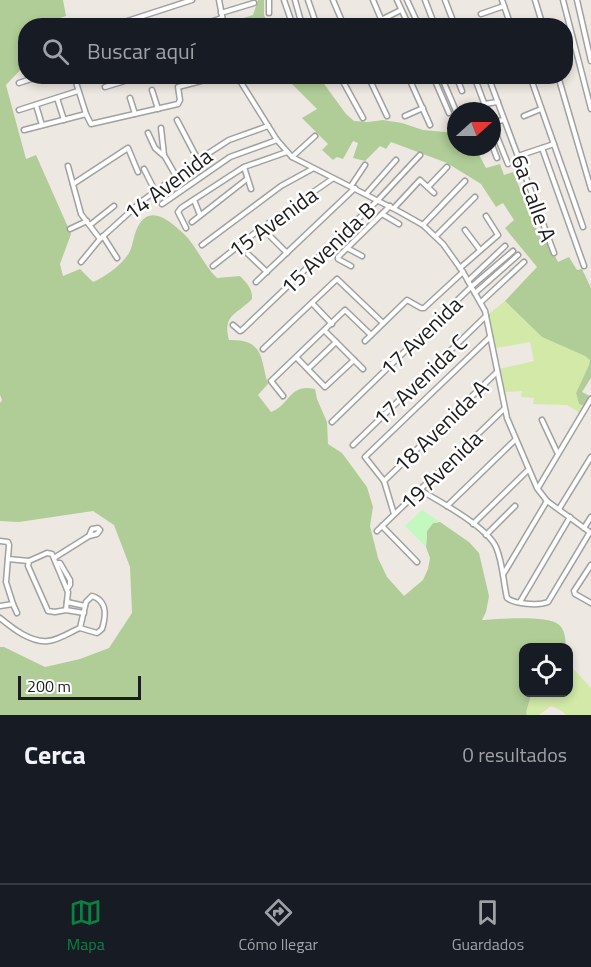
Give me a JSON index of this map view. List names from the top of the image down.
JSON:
{
  "streets": {
    "street": [
      "14 Avenida",
      "6a Calle A",
      "15 Avenida",
      "15 Avenida B",
      "17 Avenida",
      "17 Avenida C",
      "18 Avenida A",
      "19 Avenida"
    ]
  },
  "scale_bar": "200 m",
  "north": "right",
  "page": {
    "search": "Buscar aquí",
    "scale": "200 m",
    "heading": ["Cerca", "0 resultados"],
    "nav": ["Mapa", "Cómo llegar", "Guardados"]
  }
}
